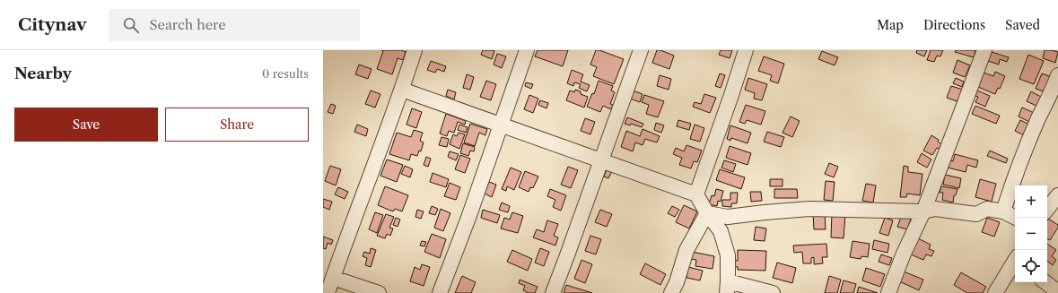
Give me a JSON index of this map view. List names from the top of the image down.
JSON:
{
  "page": {
    "header": "Citynav",
    "search": "Search here",
    "nav": ["Map", "Directions", "Saved"],
    "heading": ["Nearby", "0 results"],
    "buttons": ["Save", "Share"],
    "map_buttons": ["+", "−"]
  }
}
